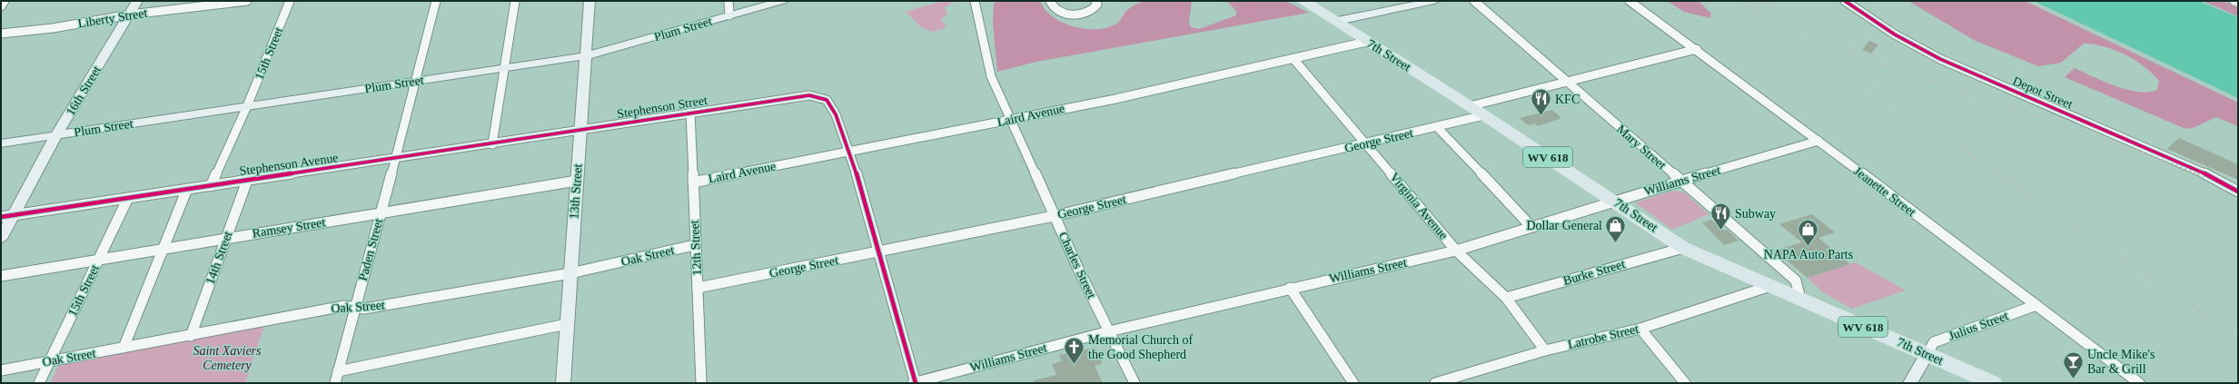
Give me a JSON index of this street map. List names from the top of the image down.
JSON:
{
  "streets": {
    "main road": ["7th Street", "WV 618"],
    "street": [
      "Liberty Street",
      "Plum Street",
      "15th Street",
      "16th Street",
      "Depot Street",
      "Stephenson Street",
      "Laird Avenue",
      "George Street",
      "Mary Street",
      "Stephenson Avenue",
      "Williams Street",
      "13th Street",
      "Jeanette Street",
      "Virginia Avenue",
      "Ramsey Street",
      "12th Street",
      "Paden Street",
      "Oak Street",
      "14th Street",
      "Charles Street",
      "Burke Street",
      "Julius Street",
      "Latrobe Street"
    ]
  },
  "crossings": [
    ["Liberty Street", "16th Street"],
    ["Plum Street", "15th Street"],
    ["Plum Street", "16th Street"],
    ["Plum Street", "13th Street"],
    ["15th Street", "Stephenson Avenue"],
    ["15th Street", "Ramsey Street"],
    ["15th Street", "Oak Street"],
    ["7th Street", "Laird Avenue"],
    ["7th Street", "George Street"],
    ["7th Street", "Mary Street"],
    ["7th Street", "Williams Street"],
    ["7th Street", "Burke Street"],
    ["7th Street", "Julius Street"],
    ["7th Street", "Latrobe Street"],
    ["16th Street", "Stephenson Avenue"],
    ["Stephenson Street", "Laird Avenue"],
    ["Stephenson Street", "George Street"],
    ["Stephenson Street", "Stephenson Avenue"],
    ["Stephenson Street", "Williams Street"],
    ["Stephenson Street", "13th Street"],
    ["Stephenson Street", "12th Street"],
    ["Laird Avenue", "Virginia Avenue"],
    ["Laird Avenue", "12th Street"],
    ["Laird Avenue", "Charles Street"],
    ["George Street", "Virginia Avenue"],
    ["George Street", "12th Street"],
    ["George Street", "Charles Street"],
    ["Mary Street", "Williams Street"],
    ["Stephenson Avenue", "13th Street"],
    ["Stephenson Avenue", "Paden Street"],
    ["Stephenson Avenue", "14th Street"],
    ["Williams Street", "Jeanette Street"],
    ["Williams Street", "Virginia Avenue"],
    ["Williams Street", "Charles Street"],
    ["13th Street", "Ramsey Street"],
    ["13th Street", "Oak Street"],
    ["Jeanette Street", "Julius Street"],
    ["Virginia Avenue", "Burke Street"],
    ["Virginia Avenue", "Latrobe Street"],
    ["Ramsey Street", "Paden Street"],
    ["Ramsey Street", "14th Street"],
    ["12th Street", "Oak Street"],
    ["Paden Street", "Oak Street"],
    ["Oak Street", "14th Street"]
  ],
  "parks": ["Saint Xaviers Cemetery"],
  "places": {
    "restaurant": ["KFC", "Subway"],
    "shop": ["Dollar General", "NAPA Auto Parts"],
    "church": ["Memorial Church of the Good Shepherd"],
    "bar": ["Uncle Mike's Bar & Grill"]
  }
}
